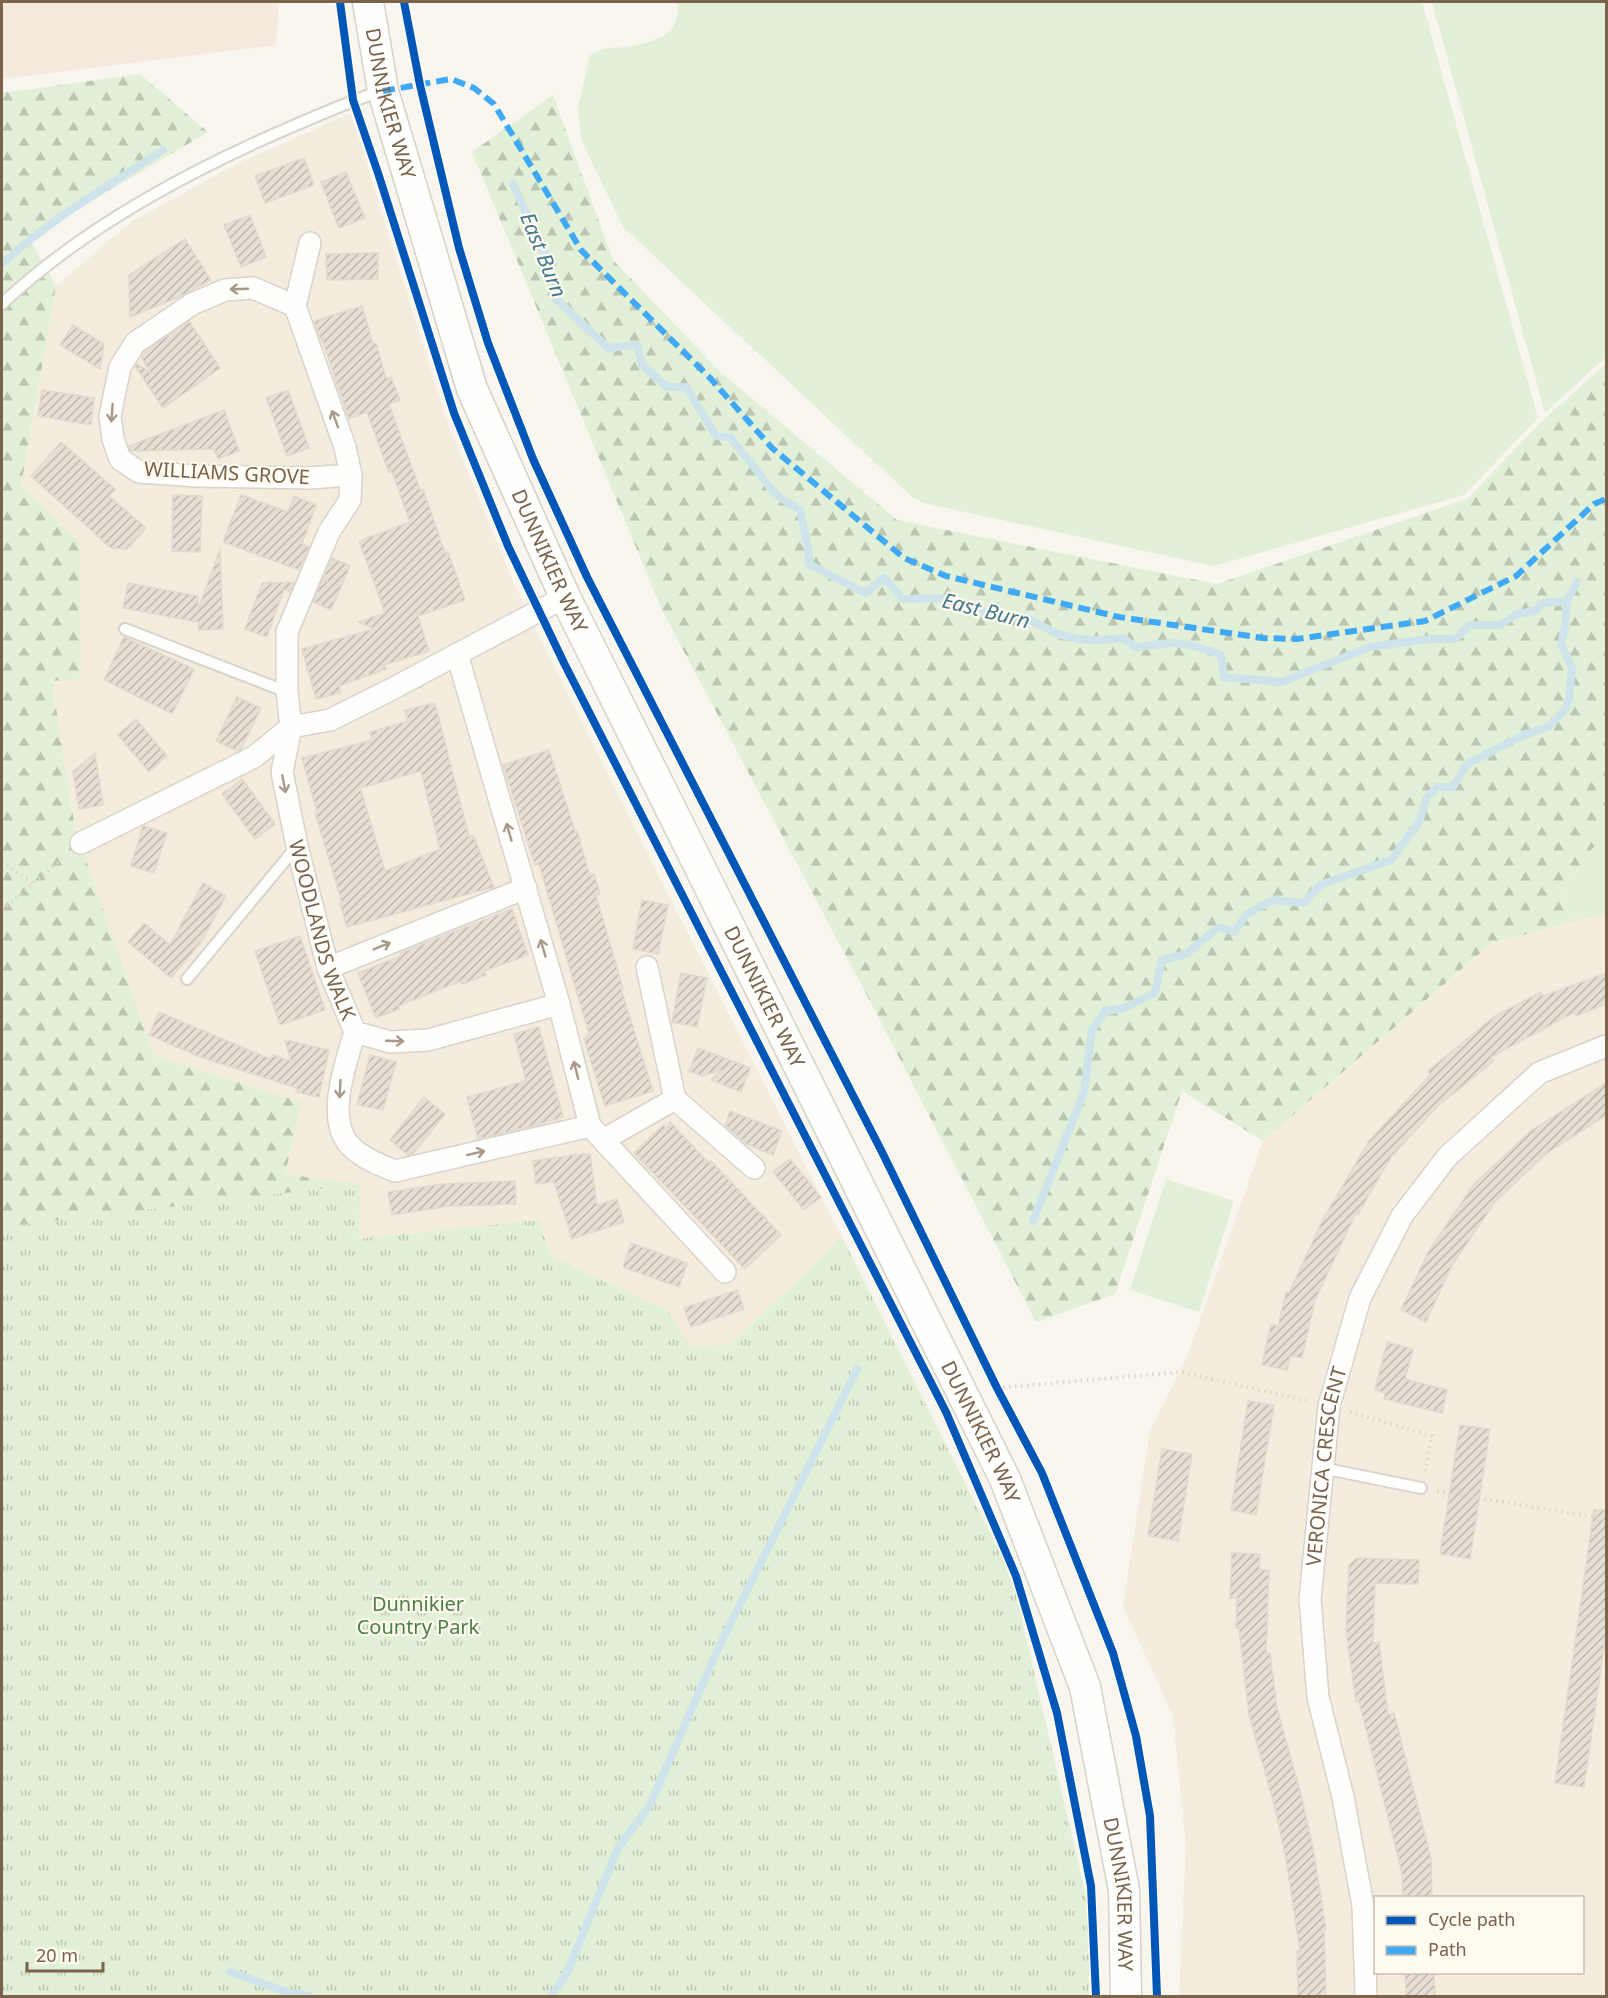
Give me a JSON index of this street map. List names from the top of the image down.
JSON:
{
  "streets": {
    "main road": ["DUNNIKIER WAY"],
    "street": ["WILLIAMS GROVE", "WOODLANDS WALK", "VERONICA CRESCENT"]
  },
  "crossings": [
    ["WILLIAMS GROVE", "WOODLANDS WALK"]
  ],
  "water": ["East Burn"],
  "parks": ["Dunnikier Country Park"],
  "legend": ["Cycle path", "Path"],
  "scale_bar": "20 m"
}
